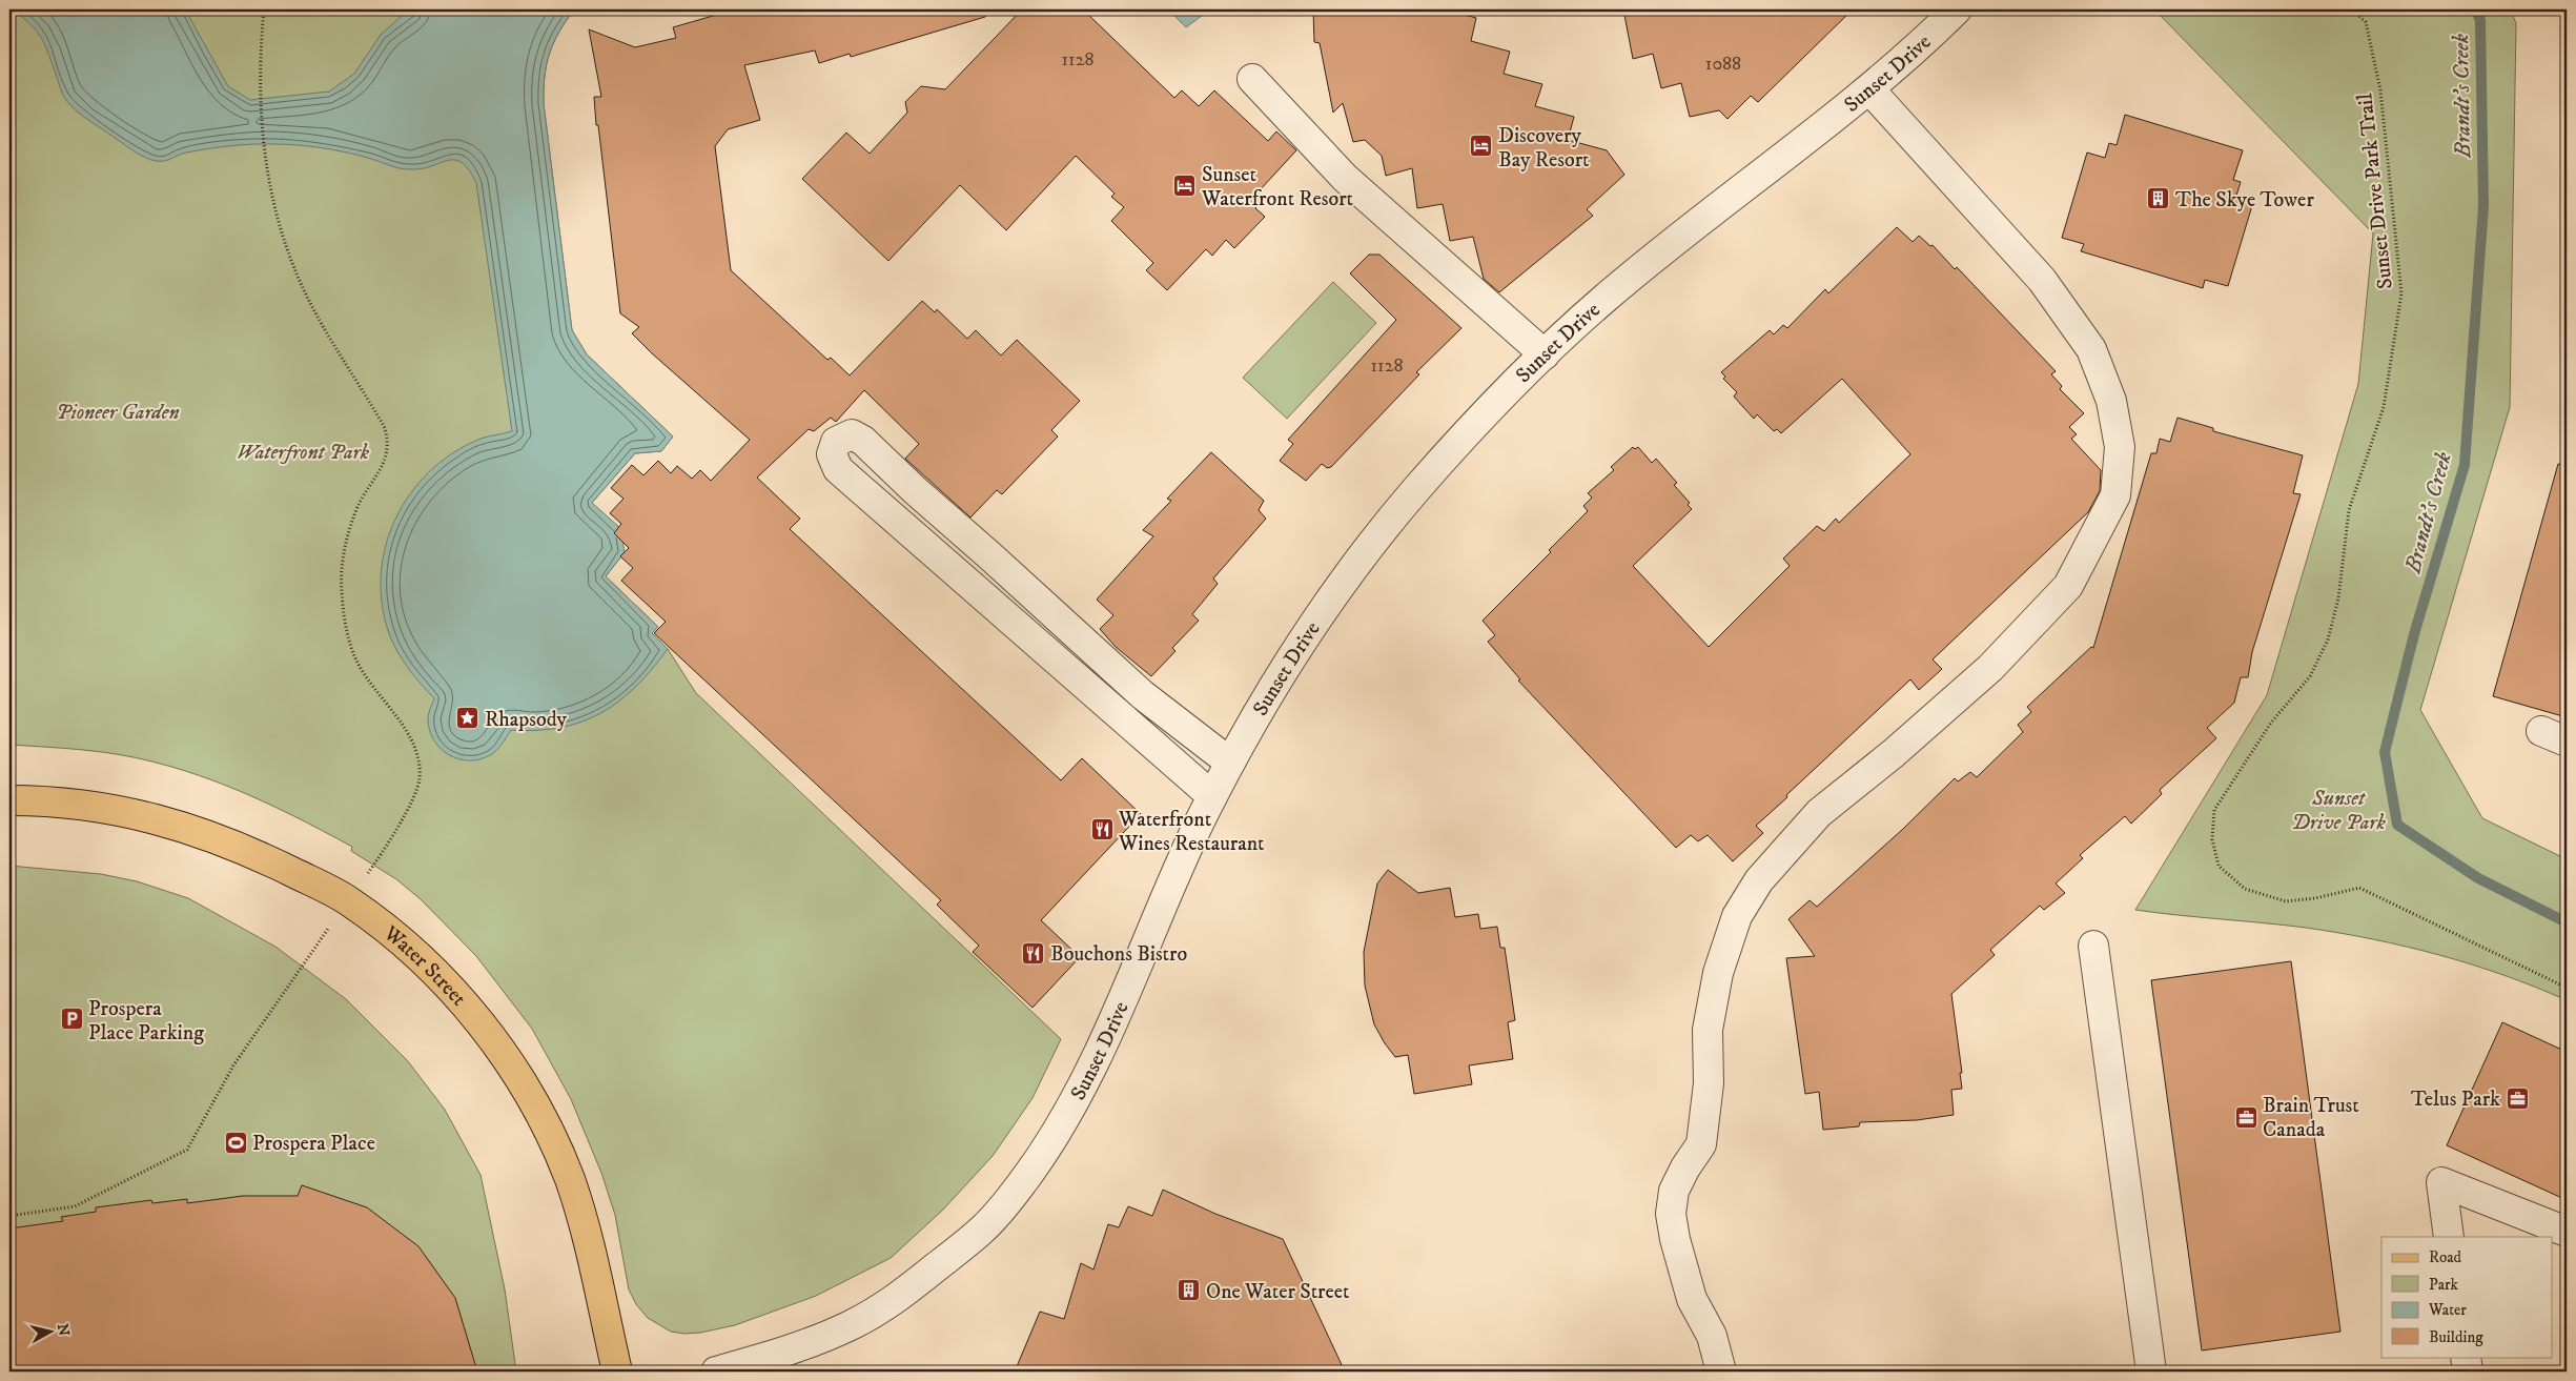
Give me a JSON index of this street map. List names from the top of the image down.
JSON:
{
  "streets": {
    "main road": ["Water Street"],
    "street": ["Sunset Drive"],
    "path": ["Sunset Drive Park Trail"]
  },
  "water": ["Brandt's Creek"],
  "parks": ["Pioneer Garden", "Waterfront Park", "Sunset Drive Park"],
  "places": {
    "hotel": ["Discovery Bay Resort", "Sunset Waterfront Resort"],
    "building": ["The Skye Tower", "One Water Street"],
    "place": ["Rhapsody"],
    "restaurant": ["Waterfront Wines Restaurant", "Bouchons Bistro"],
    "parking": ["Prospera Place Parking"],
    "office": ["Telus Park", "Brain Trust Canada"],
    "sports": ["Prospera Place"]
  },
  "house_numbers": ["1128", "1088", "1128"],
  "legend": [
    "Road",
    "Park",
    "Water",
    "Building"
  ],
  "north": "right"
}
